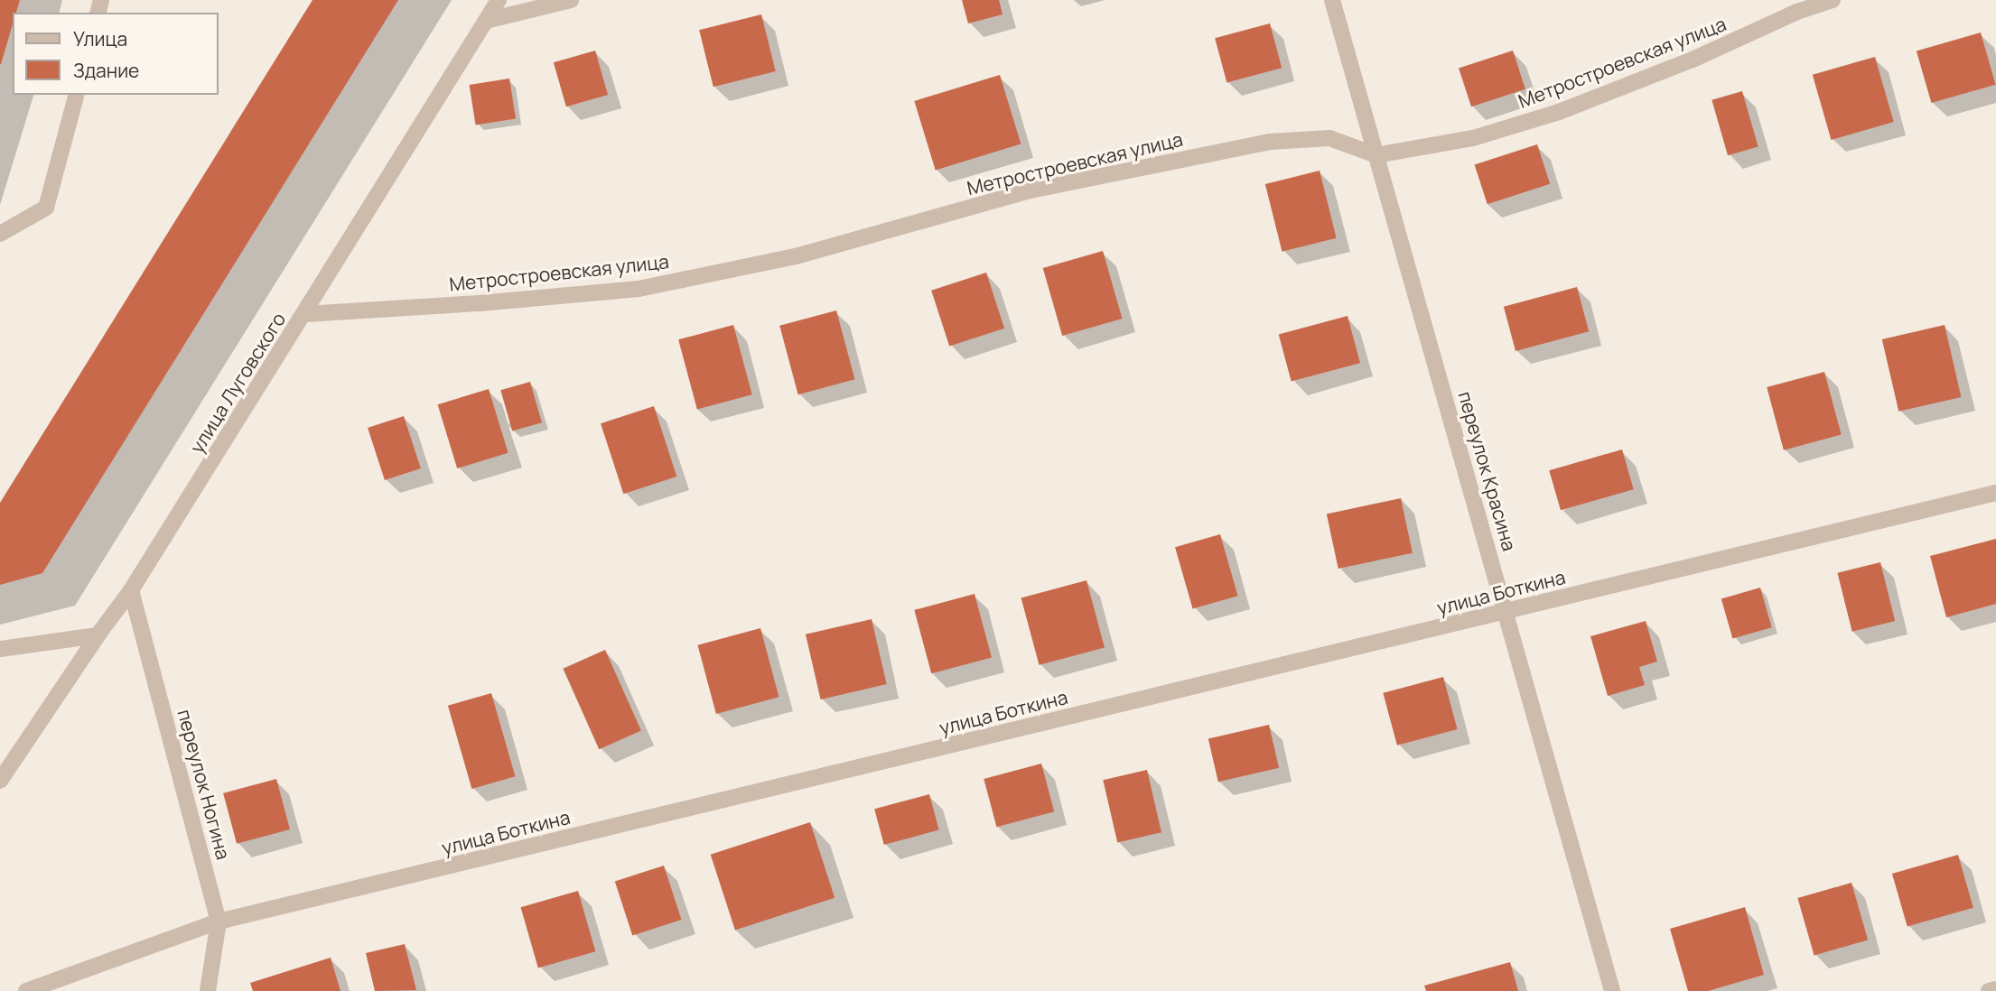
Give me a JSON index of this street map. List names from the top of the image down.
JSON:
{
  "streets": {
    "street": [
      "Метростроевская улица",
      "улица Луговского",
      "переулок Красина",
      "улица Боткина",
      "переулок Ногина"
    ]
  },
  "crossings": [
    ["Метростроевская улица", "улица Луговского"],
    ["Метростроевская улица", "переулок Красина"],
    ["улица Луговского", "переулок Ногина"],
    ["переулок Красина", "улица Боткина"],
    ["улица Боткина", "переулок Ногина"]
  ],
  "legend": ["Улица", "Здание"]
}
